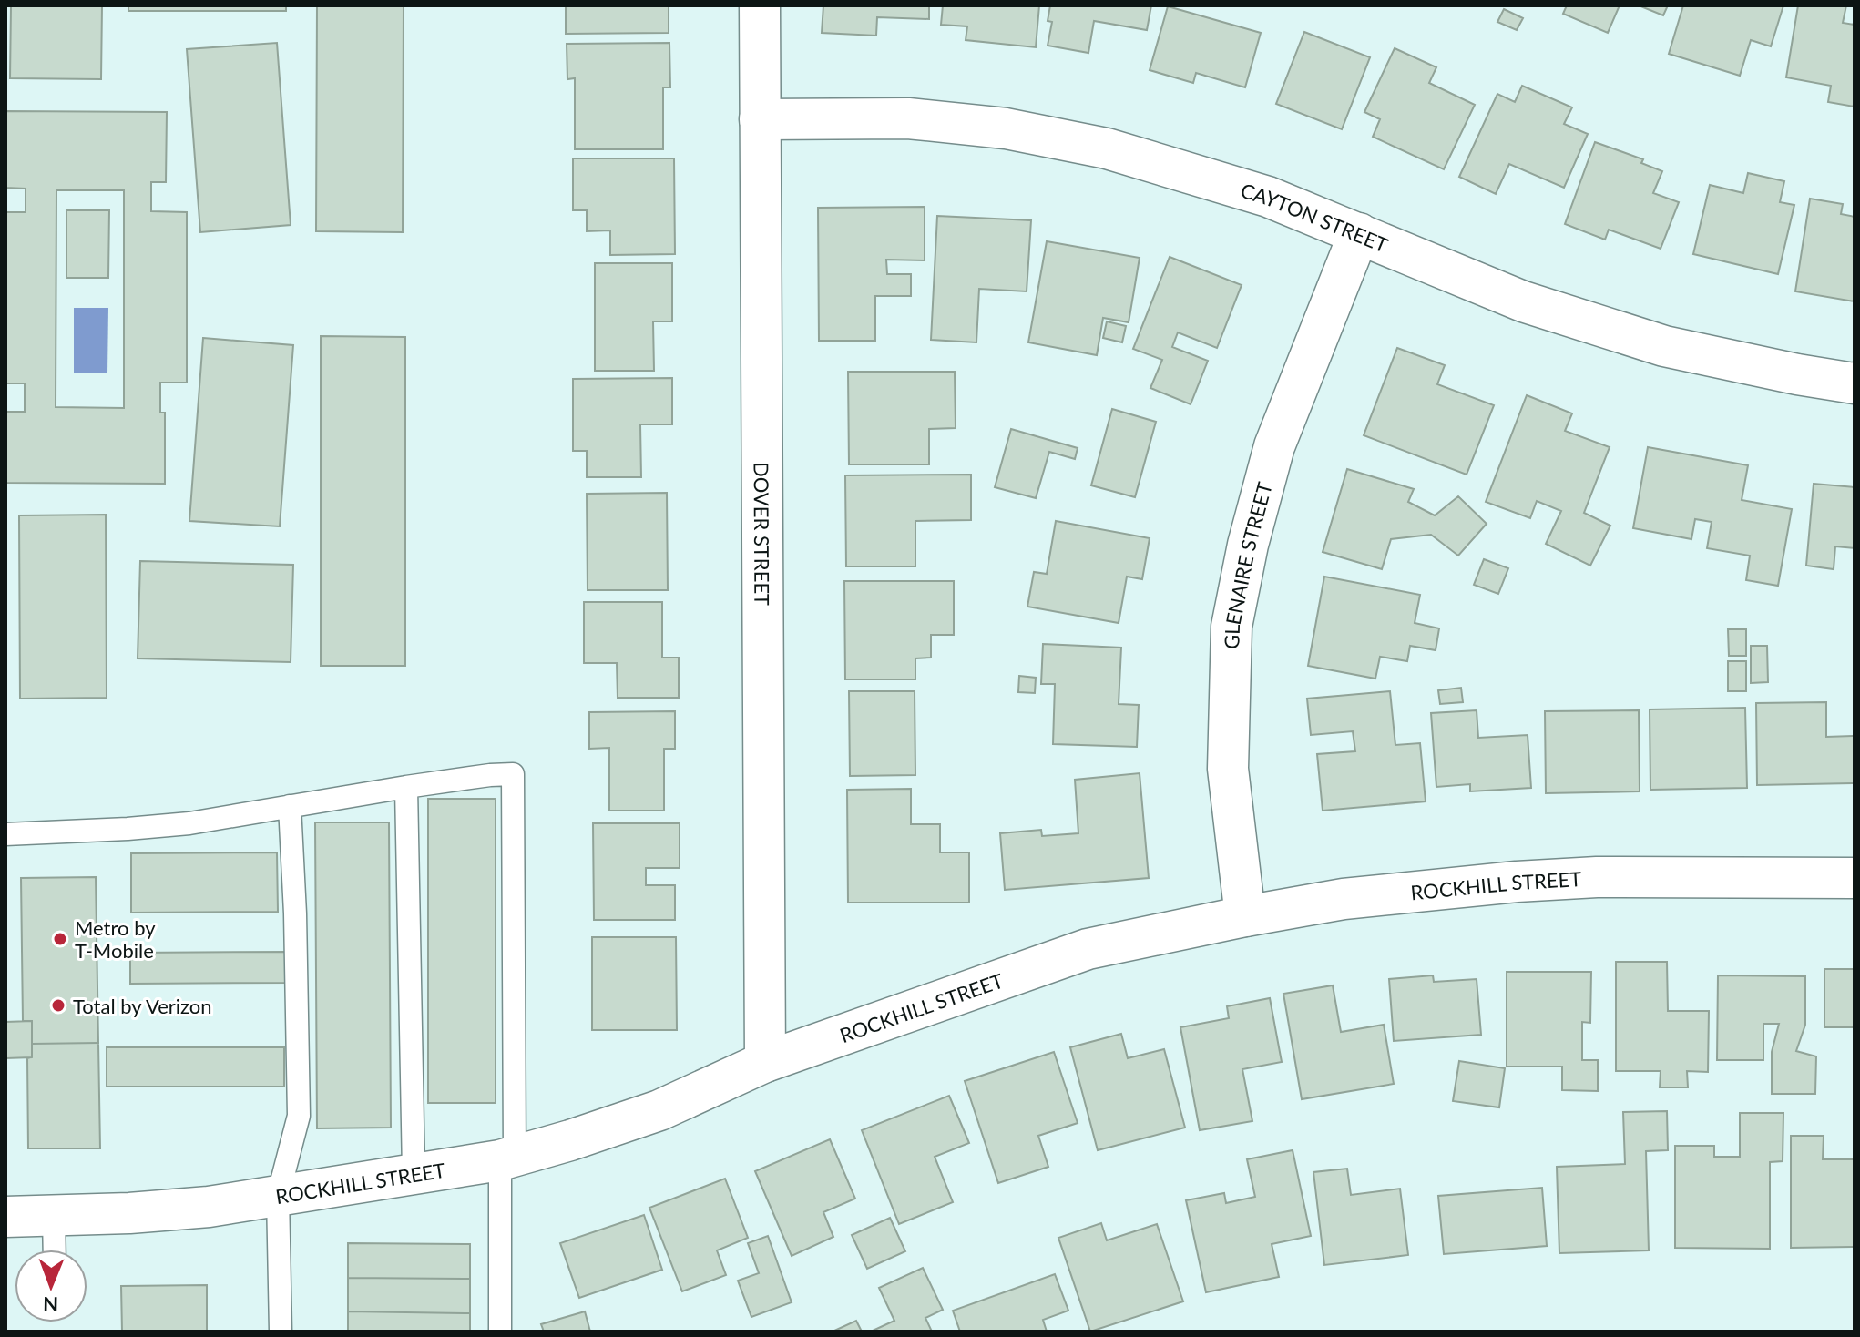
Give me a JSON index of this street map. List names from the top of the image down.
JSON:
{
  "streets": {
    "street": [
      "CAYTON STREET",
      "DOVER STREET",
      "GLENAIRE STREET",
      "ROCKHILL STREET"
    ]
  },
  "crossings": [
    ["CAYTON STREET", "DOVER STREET"],
    ["CAYTON STREET", "GLENAIRE STREET"],
    ["DOVER STREET", "ROCKHILL STREET"],
    ["GLENAIRE STREET", "ROCKHILL STREET"]
  ],
  "places": ["Metro by T-Mobile", "Total by Verizon"],
  "north": "bottom"
}
